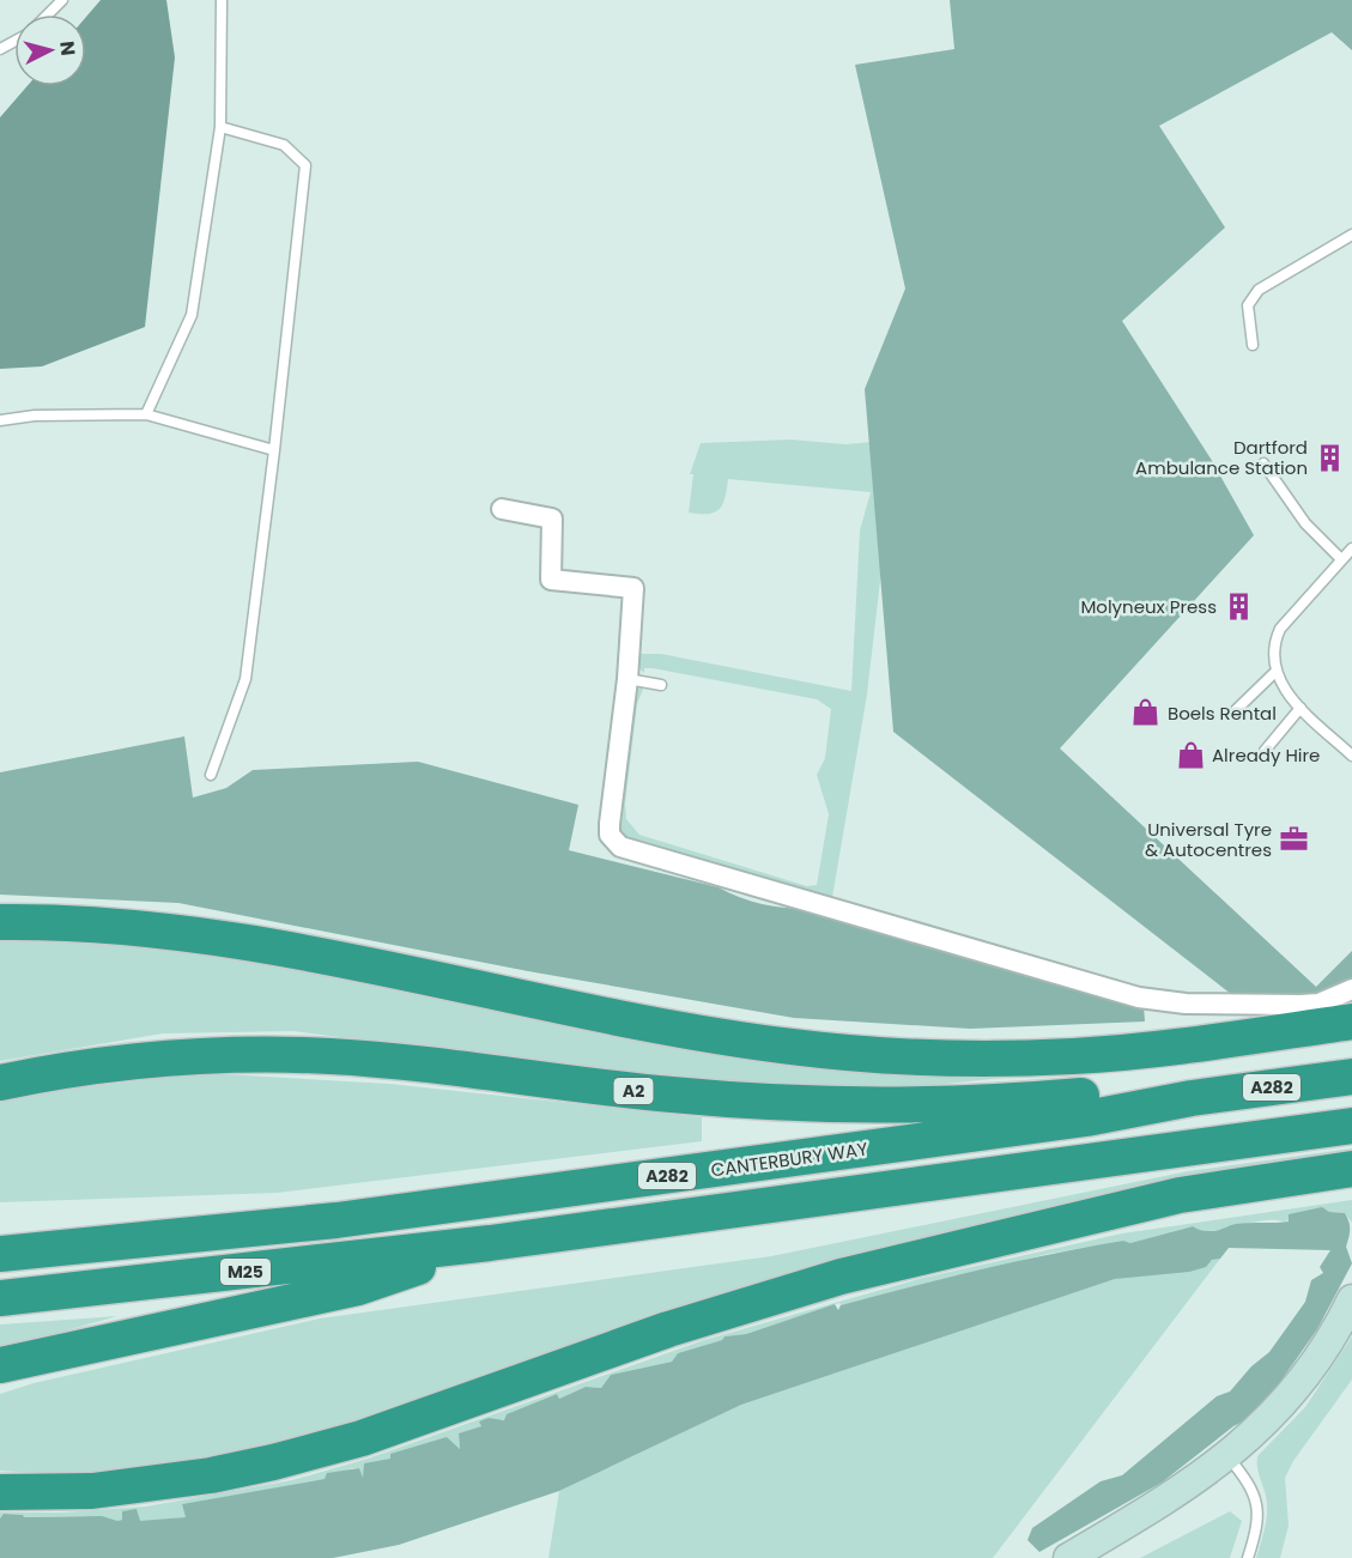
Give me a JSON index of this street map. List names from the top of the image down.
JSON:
{
  "streets": {
    "highway": [
      "A282",
      "A2",
      "CANTERBURY WAY",
      "M25"
    ]
  },
  "crossings": [
    ["A282", "M25"],
    ["A2", "CANTERBURY WAY"]
  ],
  "places": {
    "building": ["Dartford Ambulance Station", "Molyneux Press"],
    "shop": ["Boels Rental", "Already Hire"],
    "office": ["Universal Tyre & Autocentres"]
  },
  "north": "right"
}
